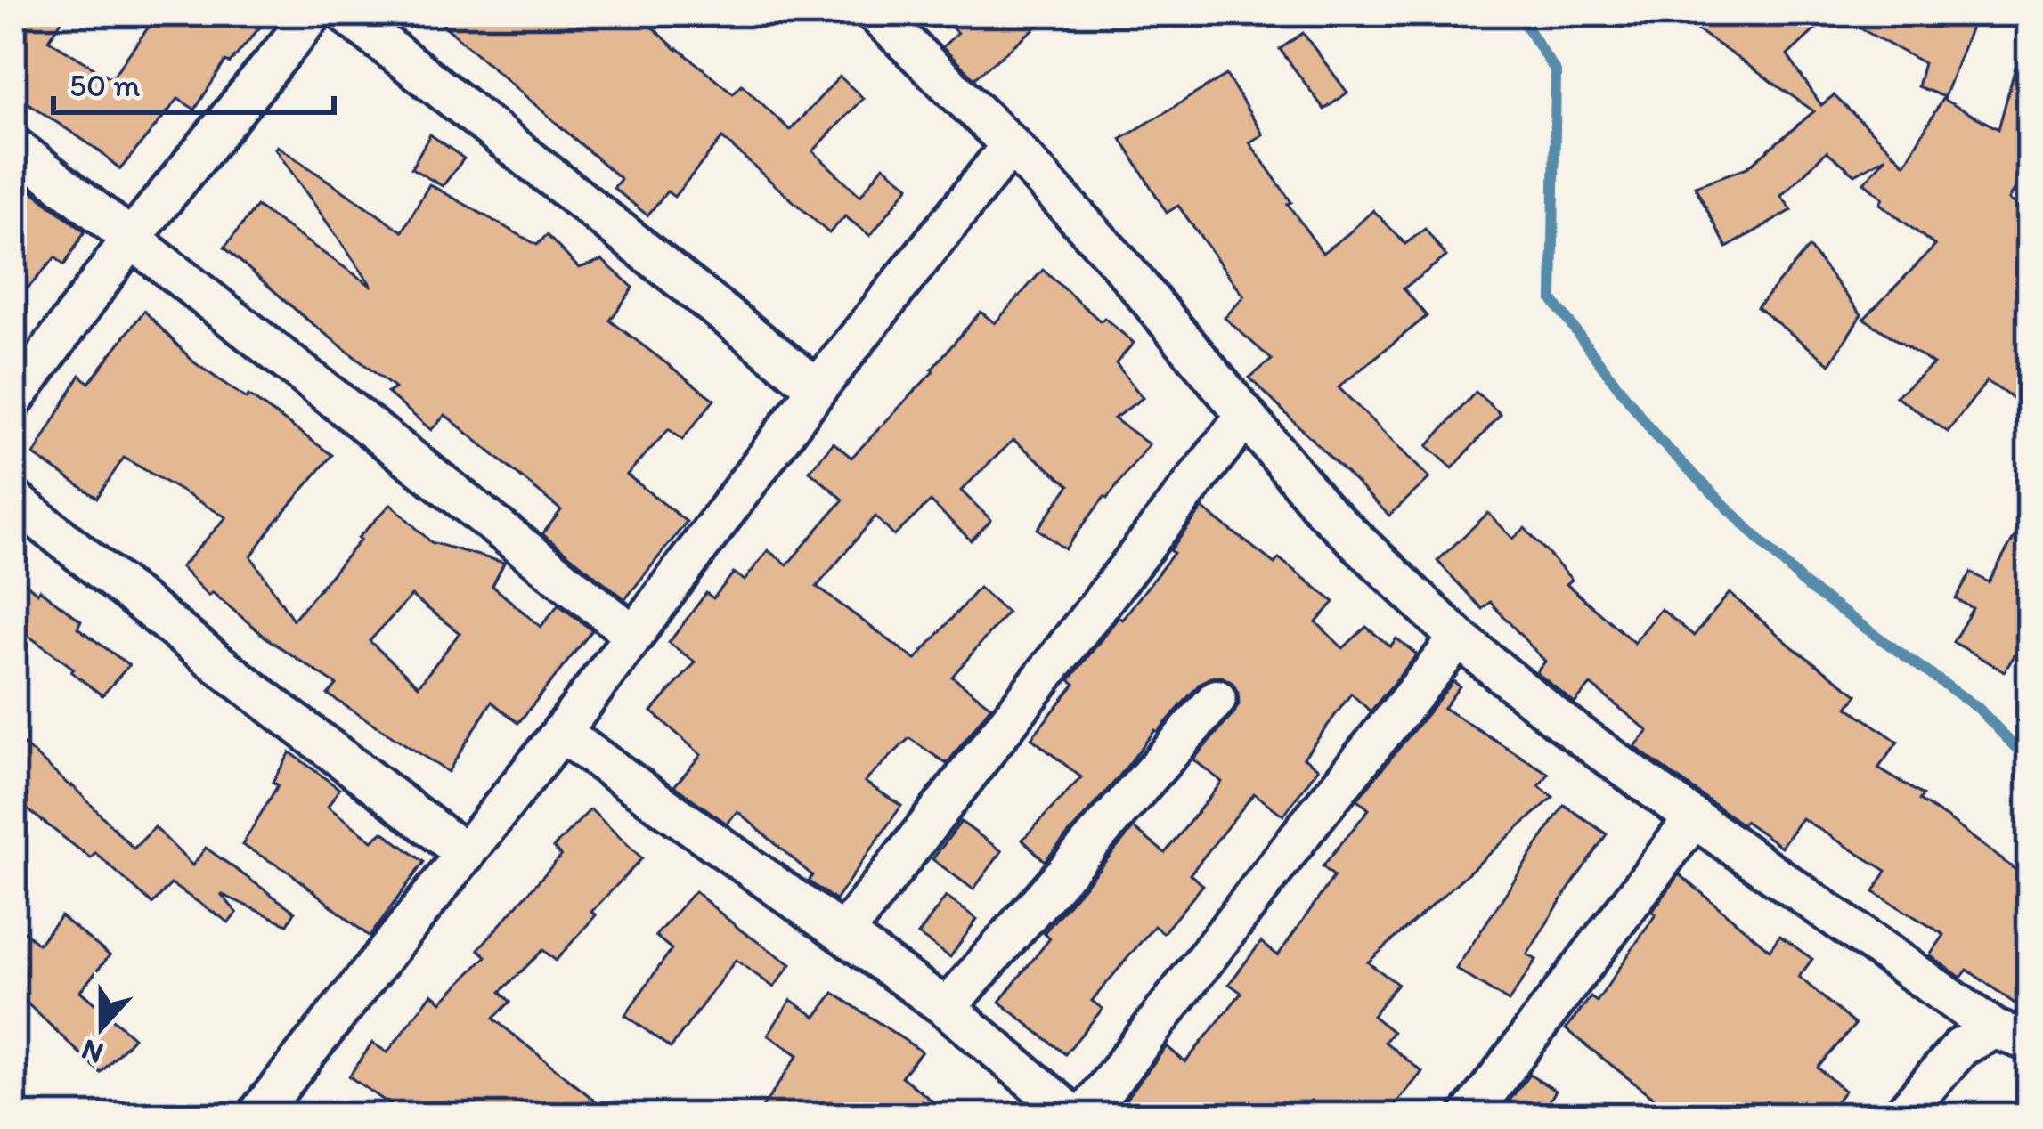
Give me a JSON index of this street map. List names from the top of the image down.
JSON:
{
  "scale_bar": "50 m",
  "north": "bottom"
}
